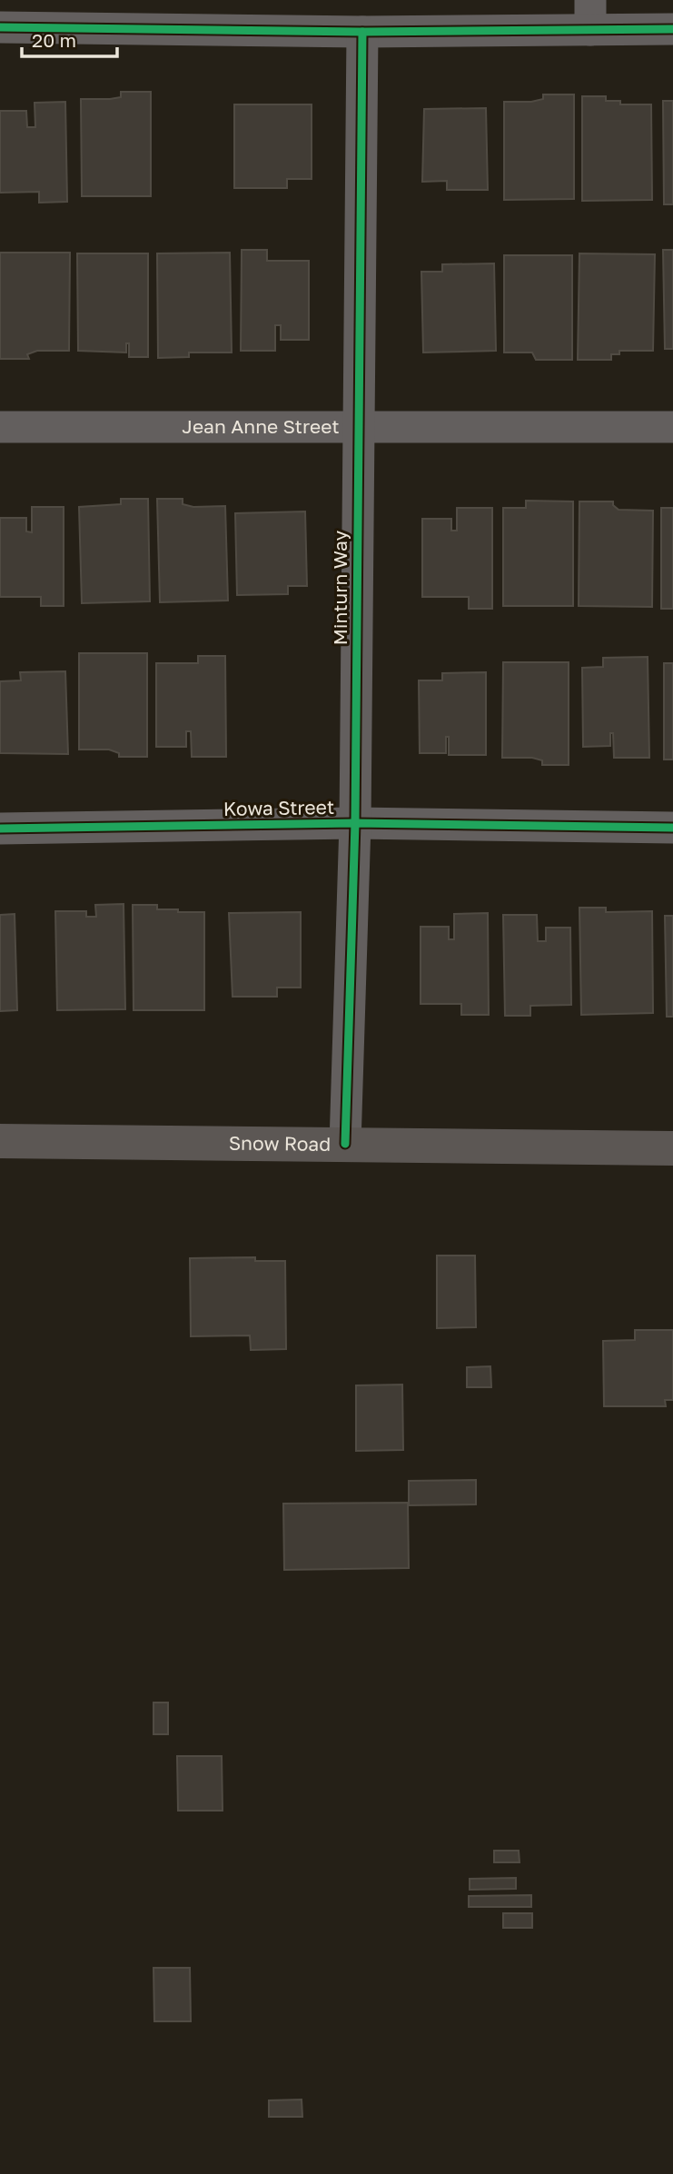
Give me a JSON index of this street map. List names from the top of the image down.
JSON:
{
  "streets": {
    "main road": ["Snow Road"],
    "street": ["Jean Anne Street", "Minturn Way", "Kowa Street"]
  },
  "crossings": [
    ["Jean Anne Street", "Minturn Way"],
    ["Minturn Way", "Kowa Street"],
    ["Minturn Way", "Snow Road"]
  ],
  "scale_bar": "20 m"
}
